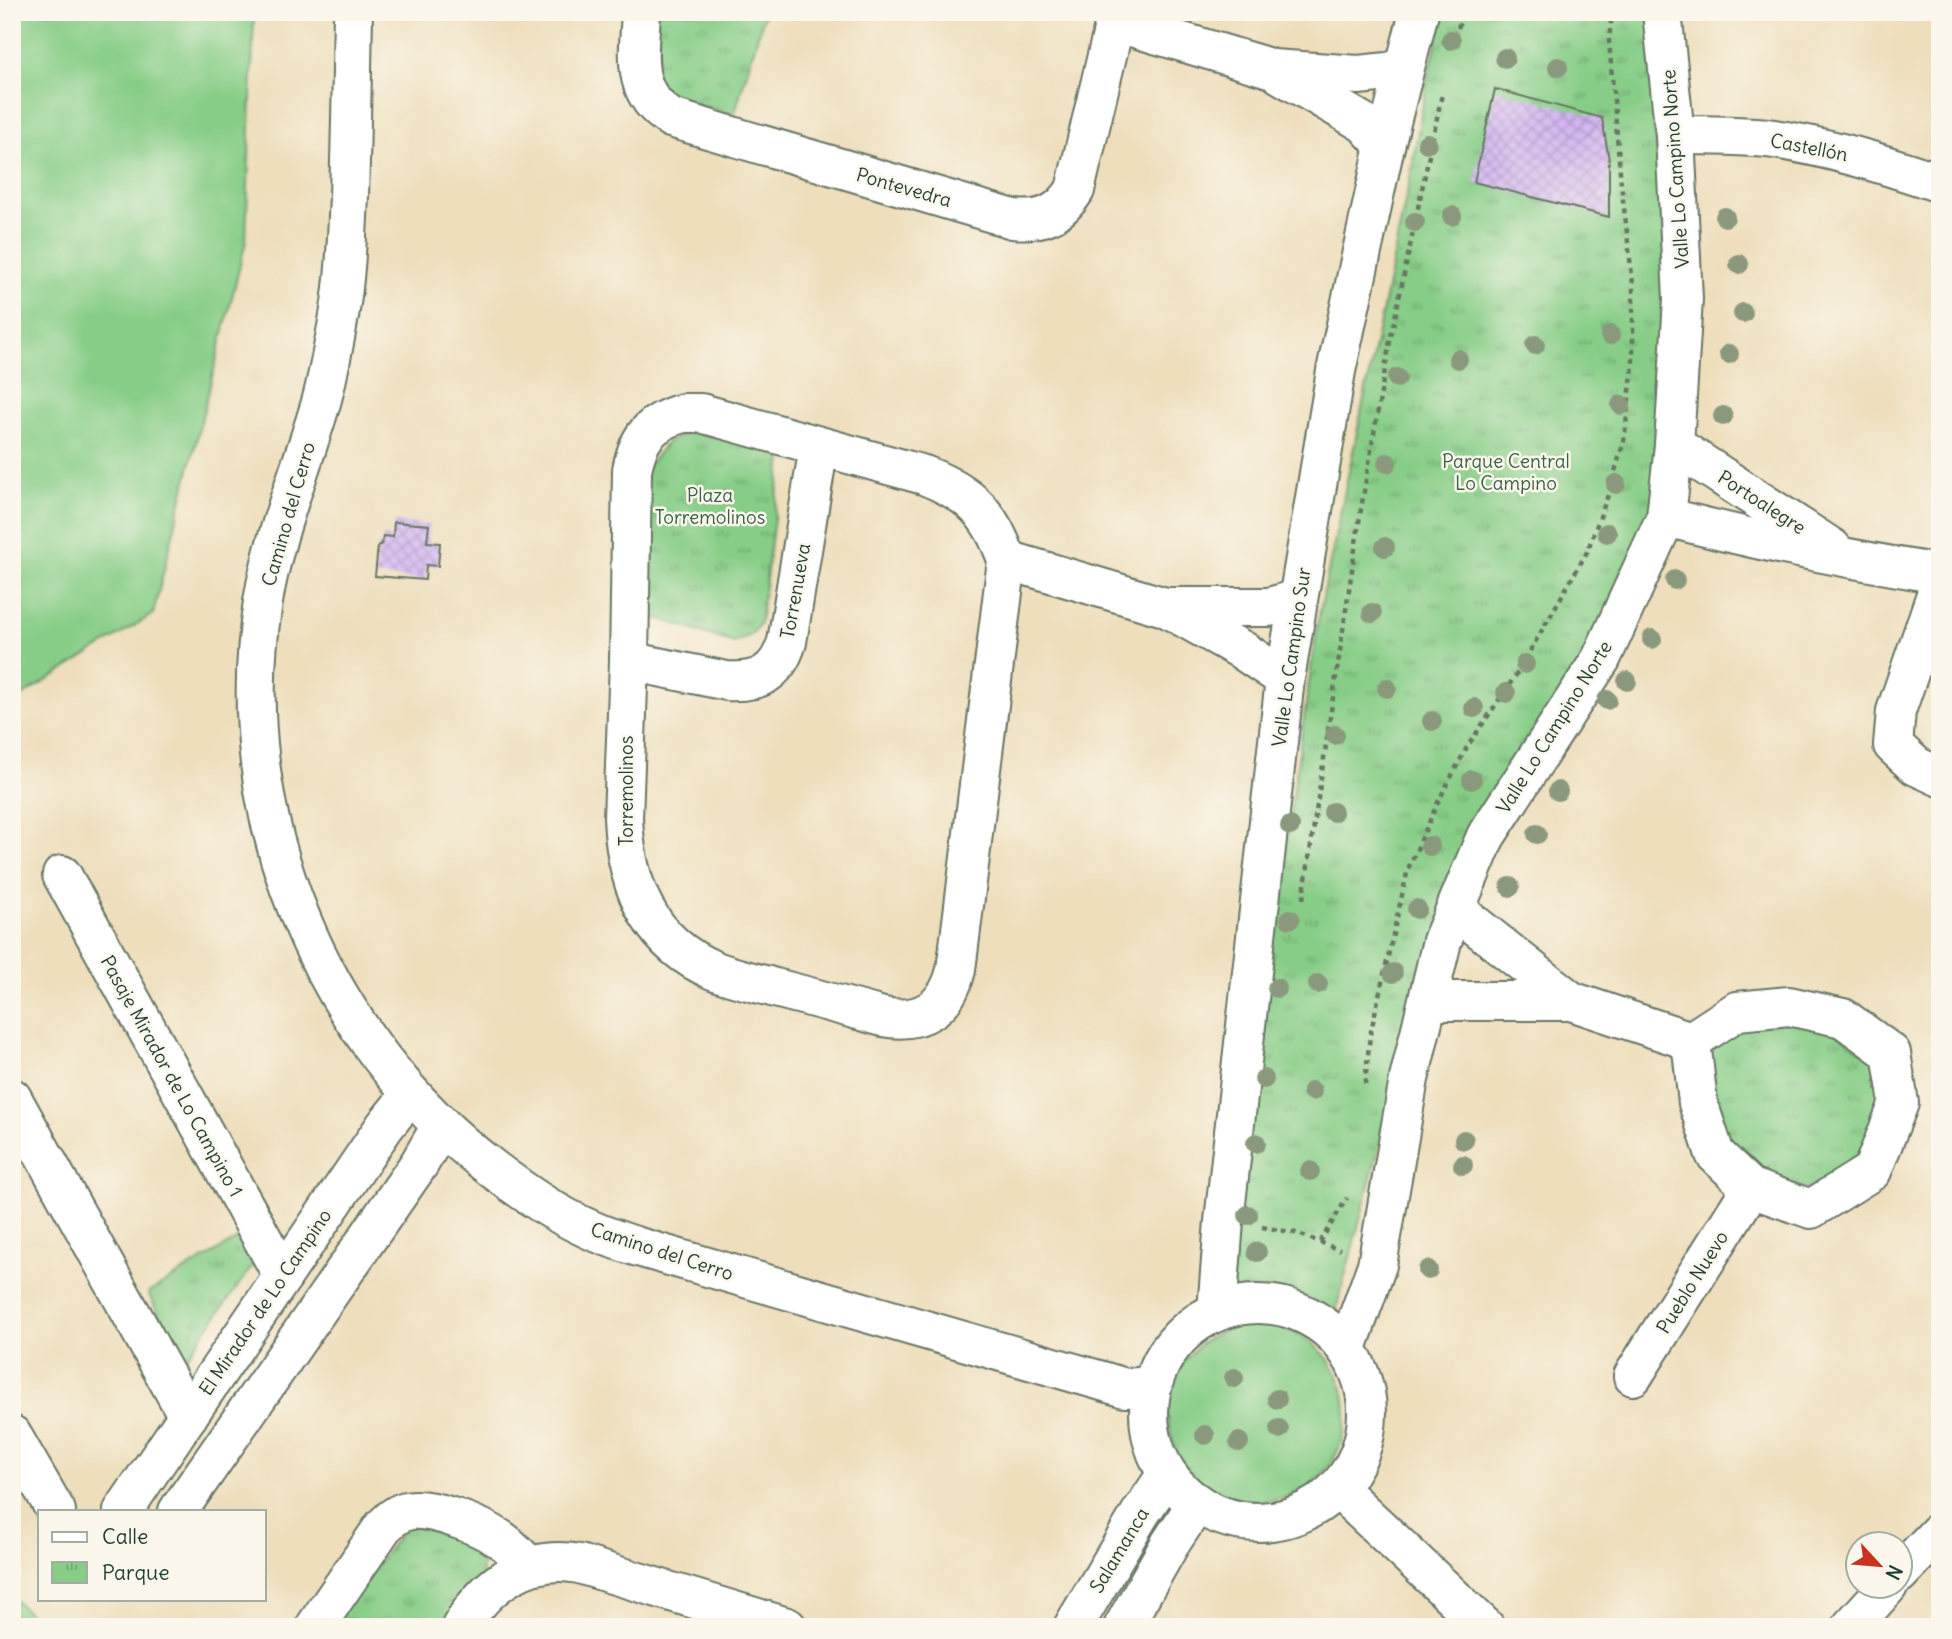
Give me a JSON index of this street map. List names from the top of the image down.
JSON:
{
  "streets": {
    "street": [
      "Castellón",
      "Valle Lo Campino Norte",
      "Pontevedra",
      "Portoalegre",
      "Camino del Cerro",
      "Torrenueva",
      "Valle Lo Campino Sur",
      "Torremolinos",
      "Pasaje Mirador de Lo Campino 1",
      "Pueblo Nuevo",
      "El Mirador de Lo Campino",
      "Salamanca"
    ]
  },
  "crossings": [
    ["Castellón", "Valle Lo Campino Norte"],
    ["Valle Lo Campino Norte", "Portoalegre"],
    ["Valle Lo Campino Norte", "Camino del Cerro"],
    ["Valle Lo Campino Norte", "Valle Lo Campino Sur"],
    ["Valle Lo Campino Norte", "Salamanca"],
    ["Pontevedra", "Valle Lo Campino Sur"],
    ["Camino del Cerro", "Valle Lo Campino Sur"],
    ["Camino del Cerro", "El Mirador de Lo Campino"],
    ["Camino del Cerro", "Salamanca"],
    ["Torrenueva", "Torremolinos"],
    ["Valle Lo Campino Sur", "Salamanca"],
    ["Pasaje Mirador de Lo Campino 1", "El Mirador de Lo Campino"]
  ],
  "parks": ["Parque Central Lo Campino", "Plaza Torremolinos"],
  "legend": ["Calle", "Parque"],
  "north": "bottom right"
}
